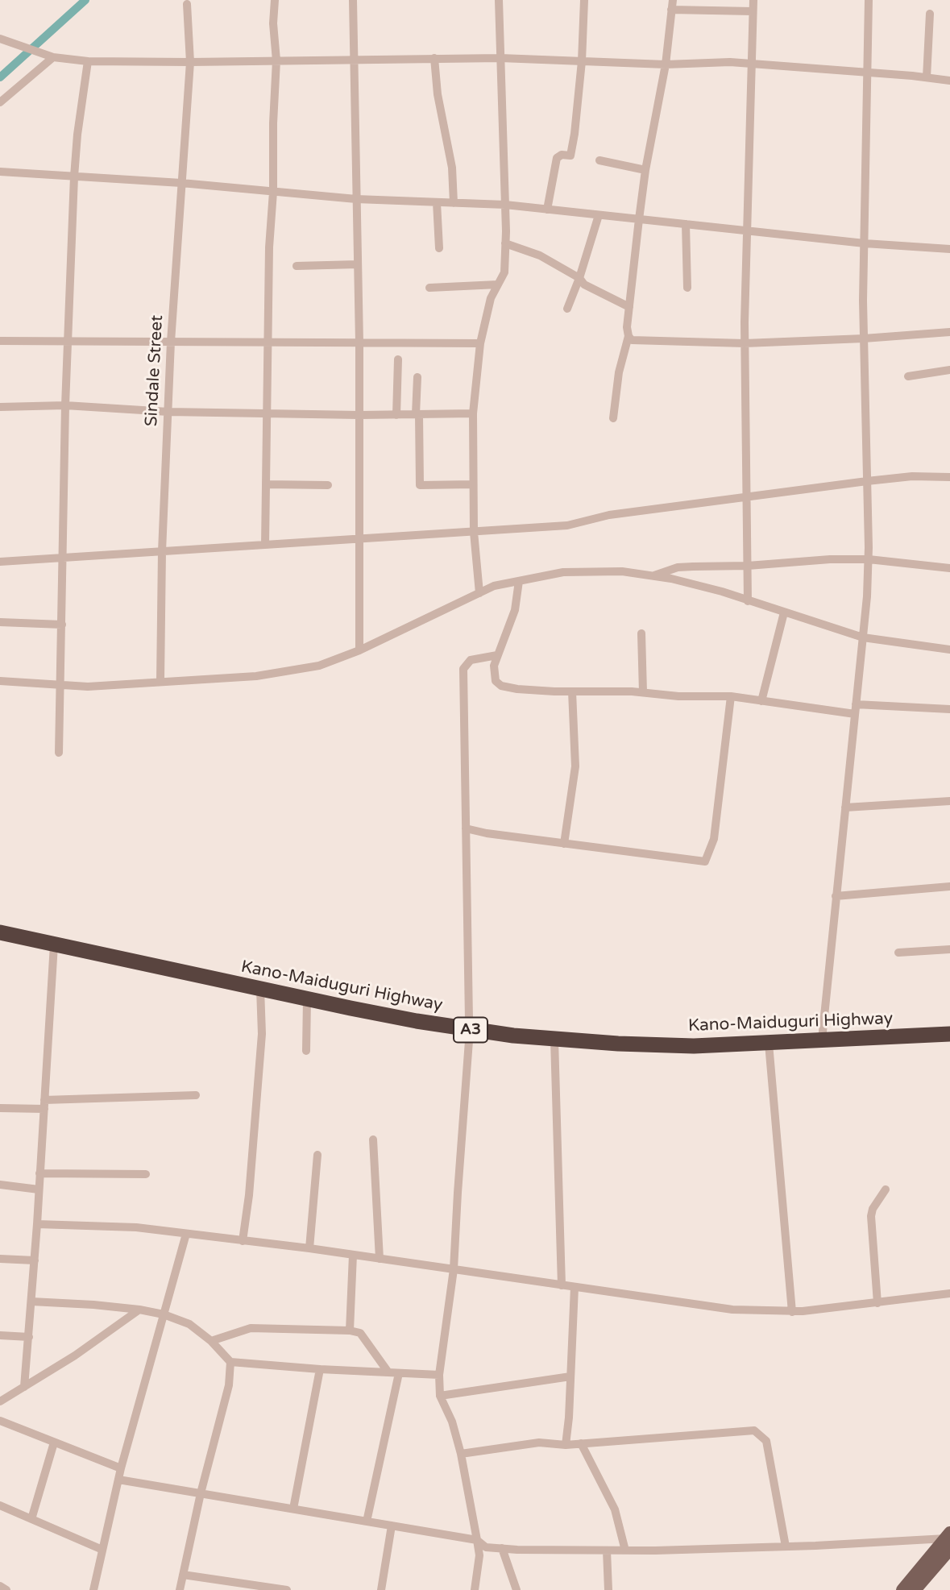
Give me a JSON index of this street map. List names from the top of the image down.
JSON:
{
  "streets": {
    "highway": ["Kano-Maiduguri Highway", "A3"],
    "street": ["Sindale Street"]
  }
}
